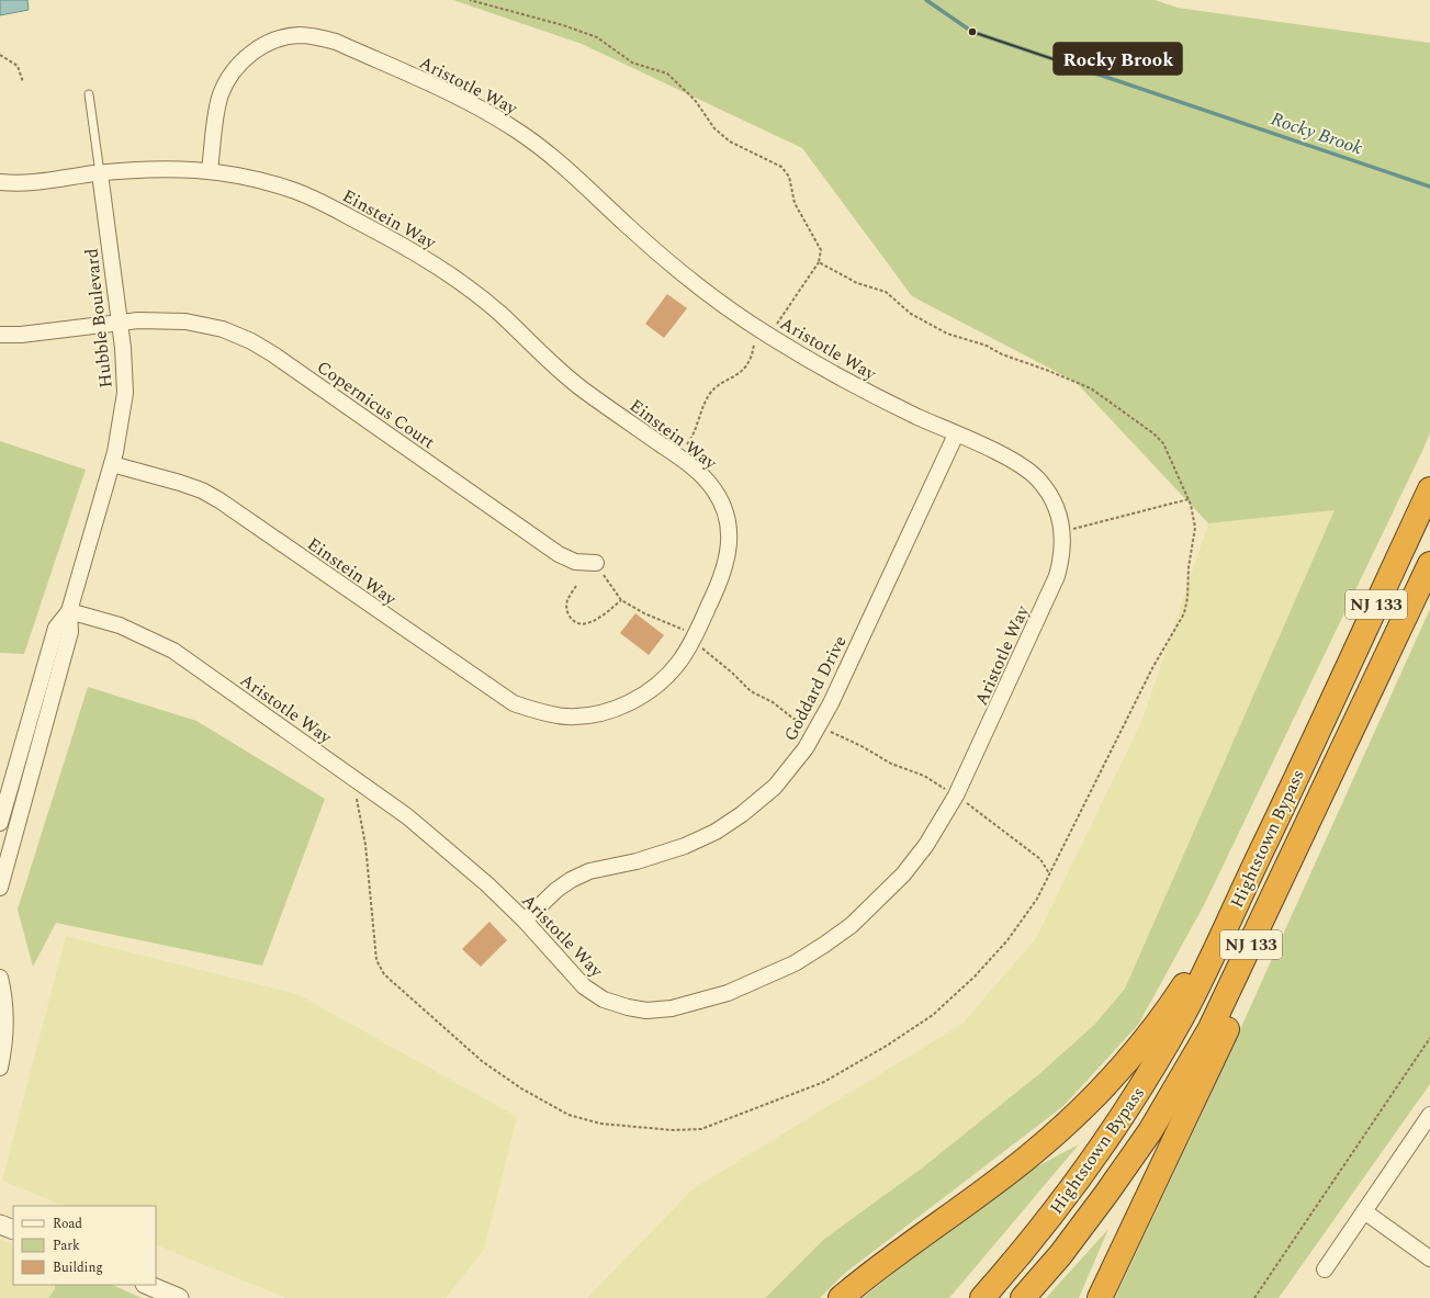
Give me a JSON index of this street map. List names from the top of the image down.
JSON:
{
  "streets": {
    "highway": ["NJ 133", "Hightstown Bypass"],
    "street": [
      "Aristotle Way",
      "Einstein Way",
      "Hubble Boulevard",
      "Copernicus Court",
      "Goddard Drive"
    ]
  },
  "crossings": [
    ["Aristotle Way", "Einstein Way"],
    ["Aristotle Way", "Hubble Boulevard"],
    ["Aristotle Way", "Goddard Drive"],
    ["Einstein Way", "Hubble Boulevard"],
    ["Hubble Boulevard", "Copernicus Court"]
  ],
  "water": ["Rocky Brook"],
  "places": ["Rocky Brook"],
  "legend": ["Road", "Park", "Building"]
}
